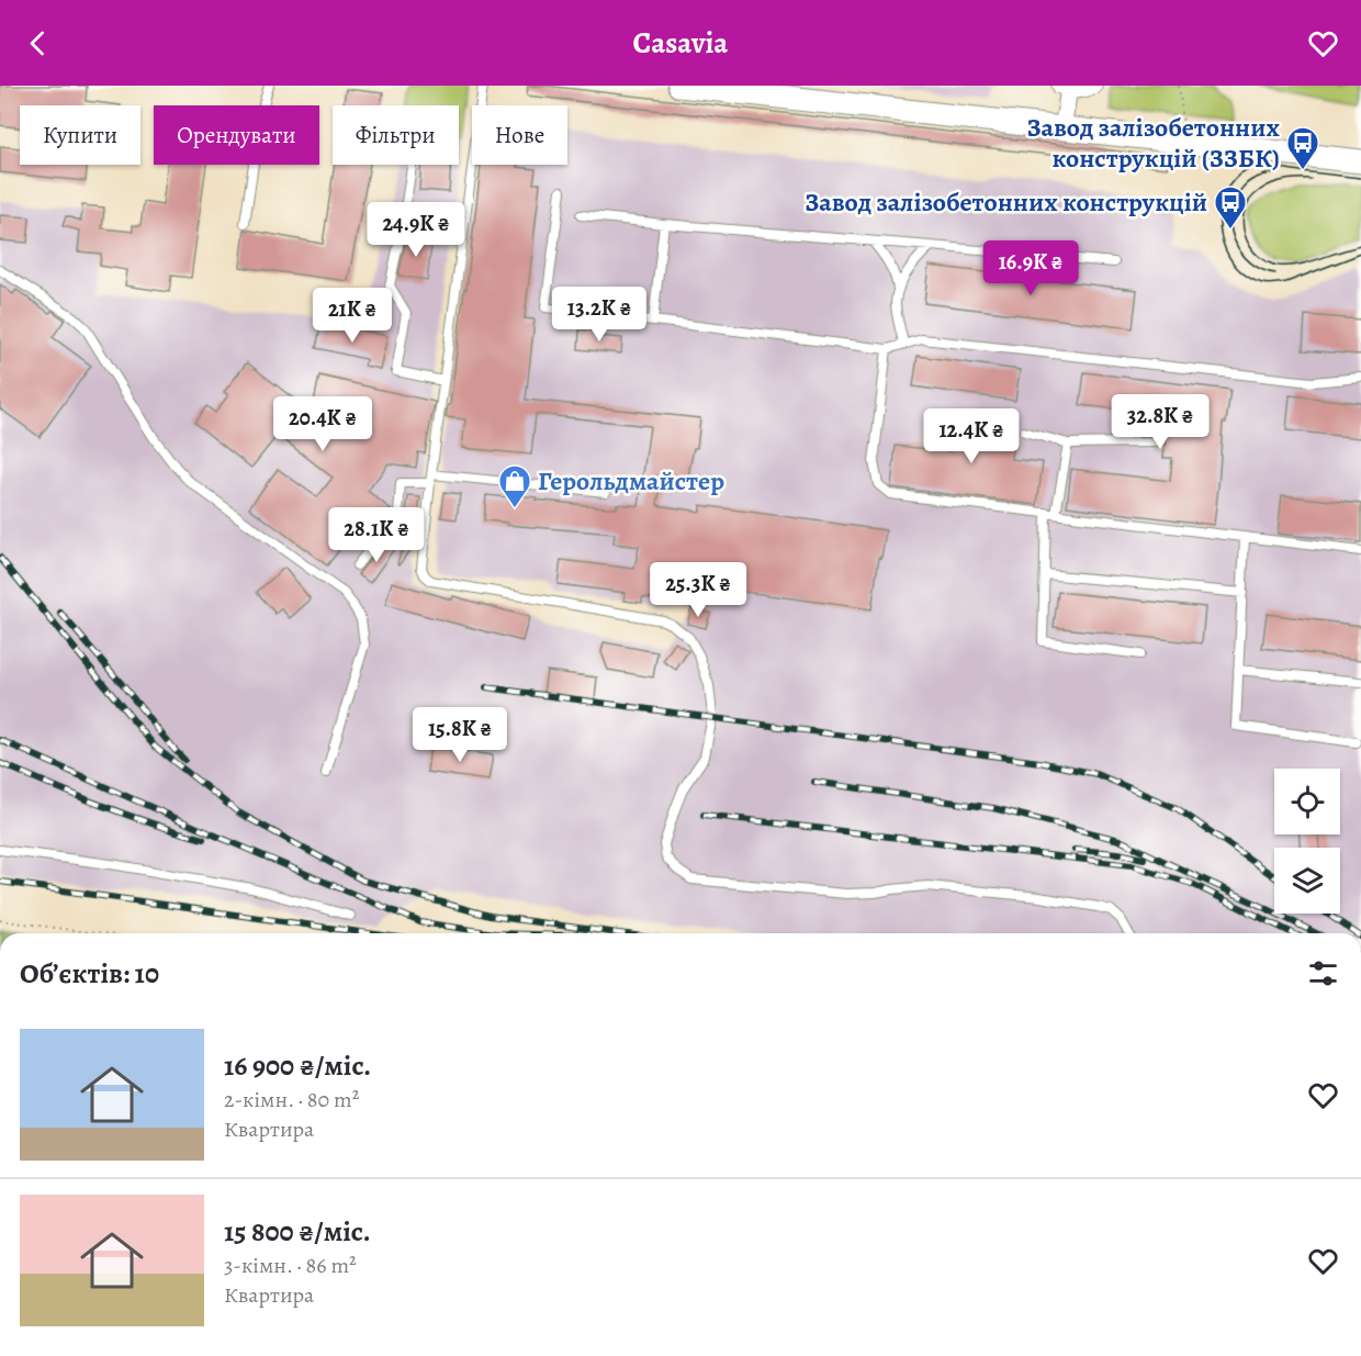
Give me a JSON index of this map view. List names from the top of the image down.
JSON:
{
  "places": {
    "bus stop": ["Завод залізобетонних конструкцій (ЗЗБК)", "Завод залізобетонних конструкцій"],
    "shop": ["Герольдмайстер"]
  },
  "page": {
    "header": "Casavia",
    "chip": [
      "Купити",
      "Орендувати",
      "Фільтри",
      "Нове"
    ],
    "price": [
      "24.9K ₴",
      "16.9K ₴",
      "13.2K ₴",
      "21K ₴",
      "32.8K ₴",
      "20.4K ₴",
      "12.4K ₴",
      "28.1K ₴",
      "25.3K ₴",
      "15.8K ₴"
    ],
    "heading": "Об’єктів: 10",
    "list": [
      {
        "name": "16 900 ₴/міс.",
        "note": "2-кімн. · 80 m² · Квартира"
      },
      {
        "name": "15 800 ₴/міс.",
        "note": "3-кімн. · 86 m² · Квартира"
      }
    ]
  }
}
